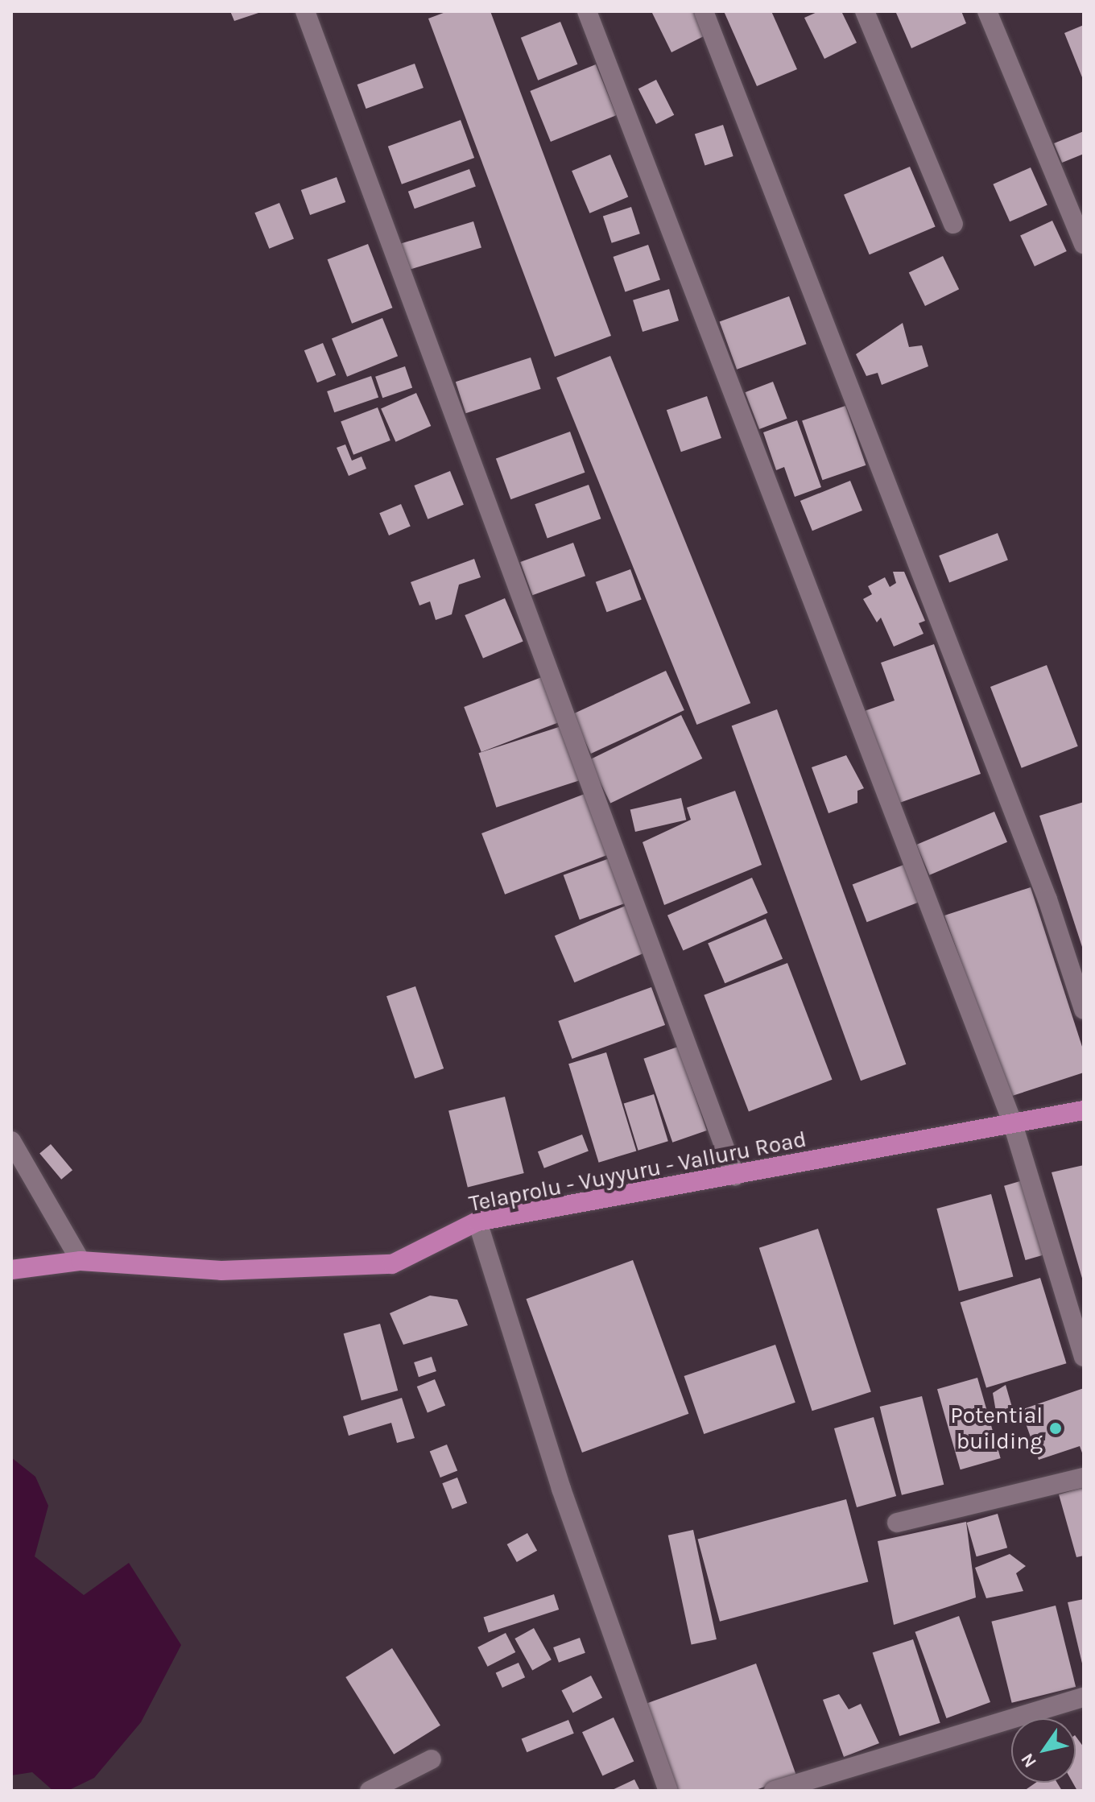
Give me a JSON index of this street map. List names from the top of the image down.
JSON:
{
  "streets": {
    "main road": ["Telaprolu - Vuyyuru - Valluru Road"]
  },
  "places": ["Potential building"],
  "north": "bottom left"
}
